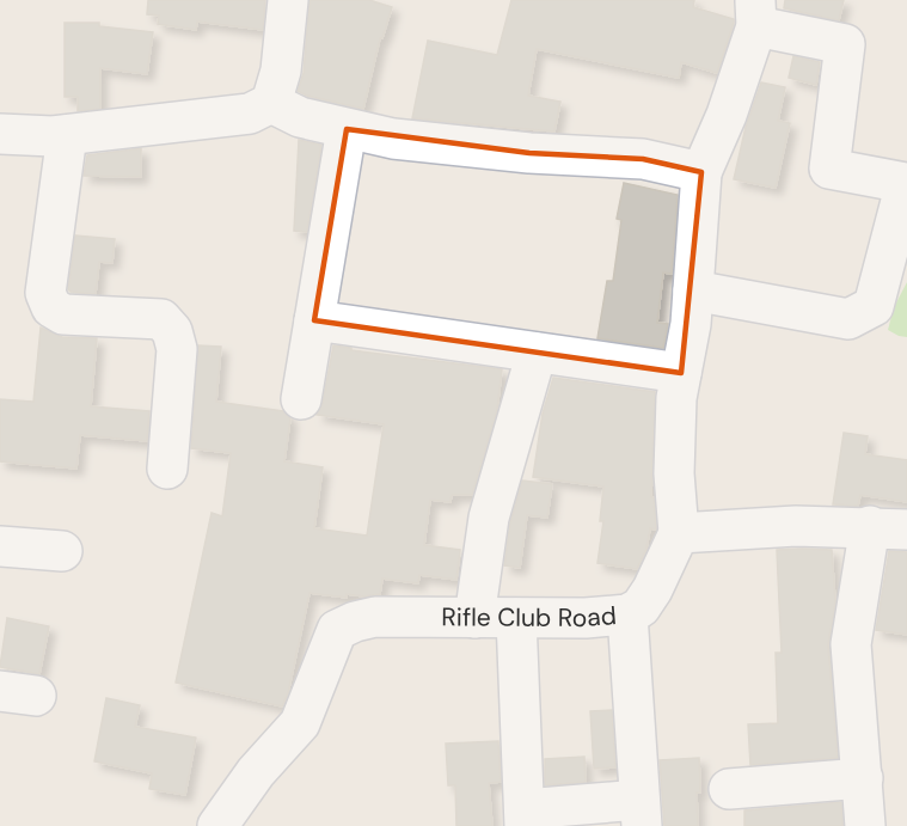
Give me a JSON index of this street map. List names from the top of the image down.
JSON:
{
  "streets": {
    "street": ["Rifle Club Road"]
  }
}
